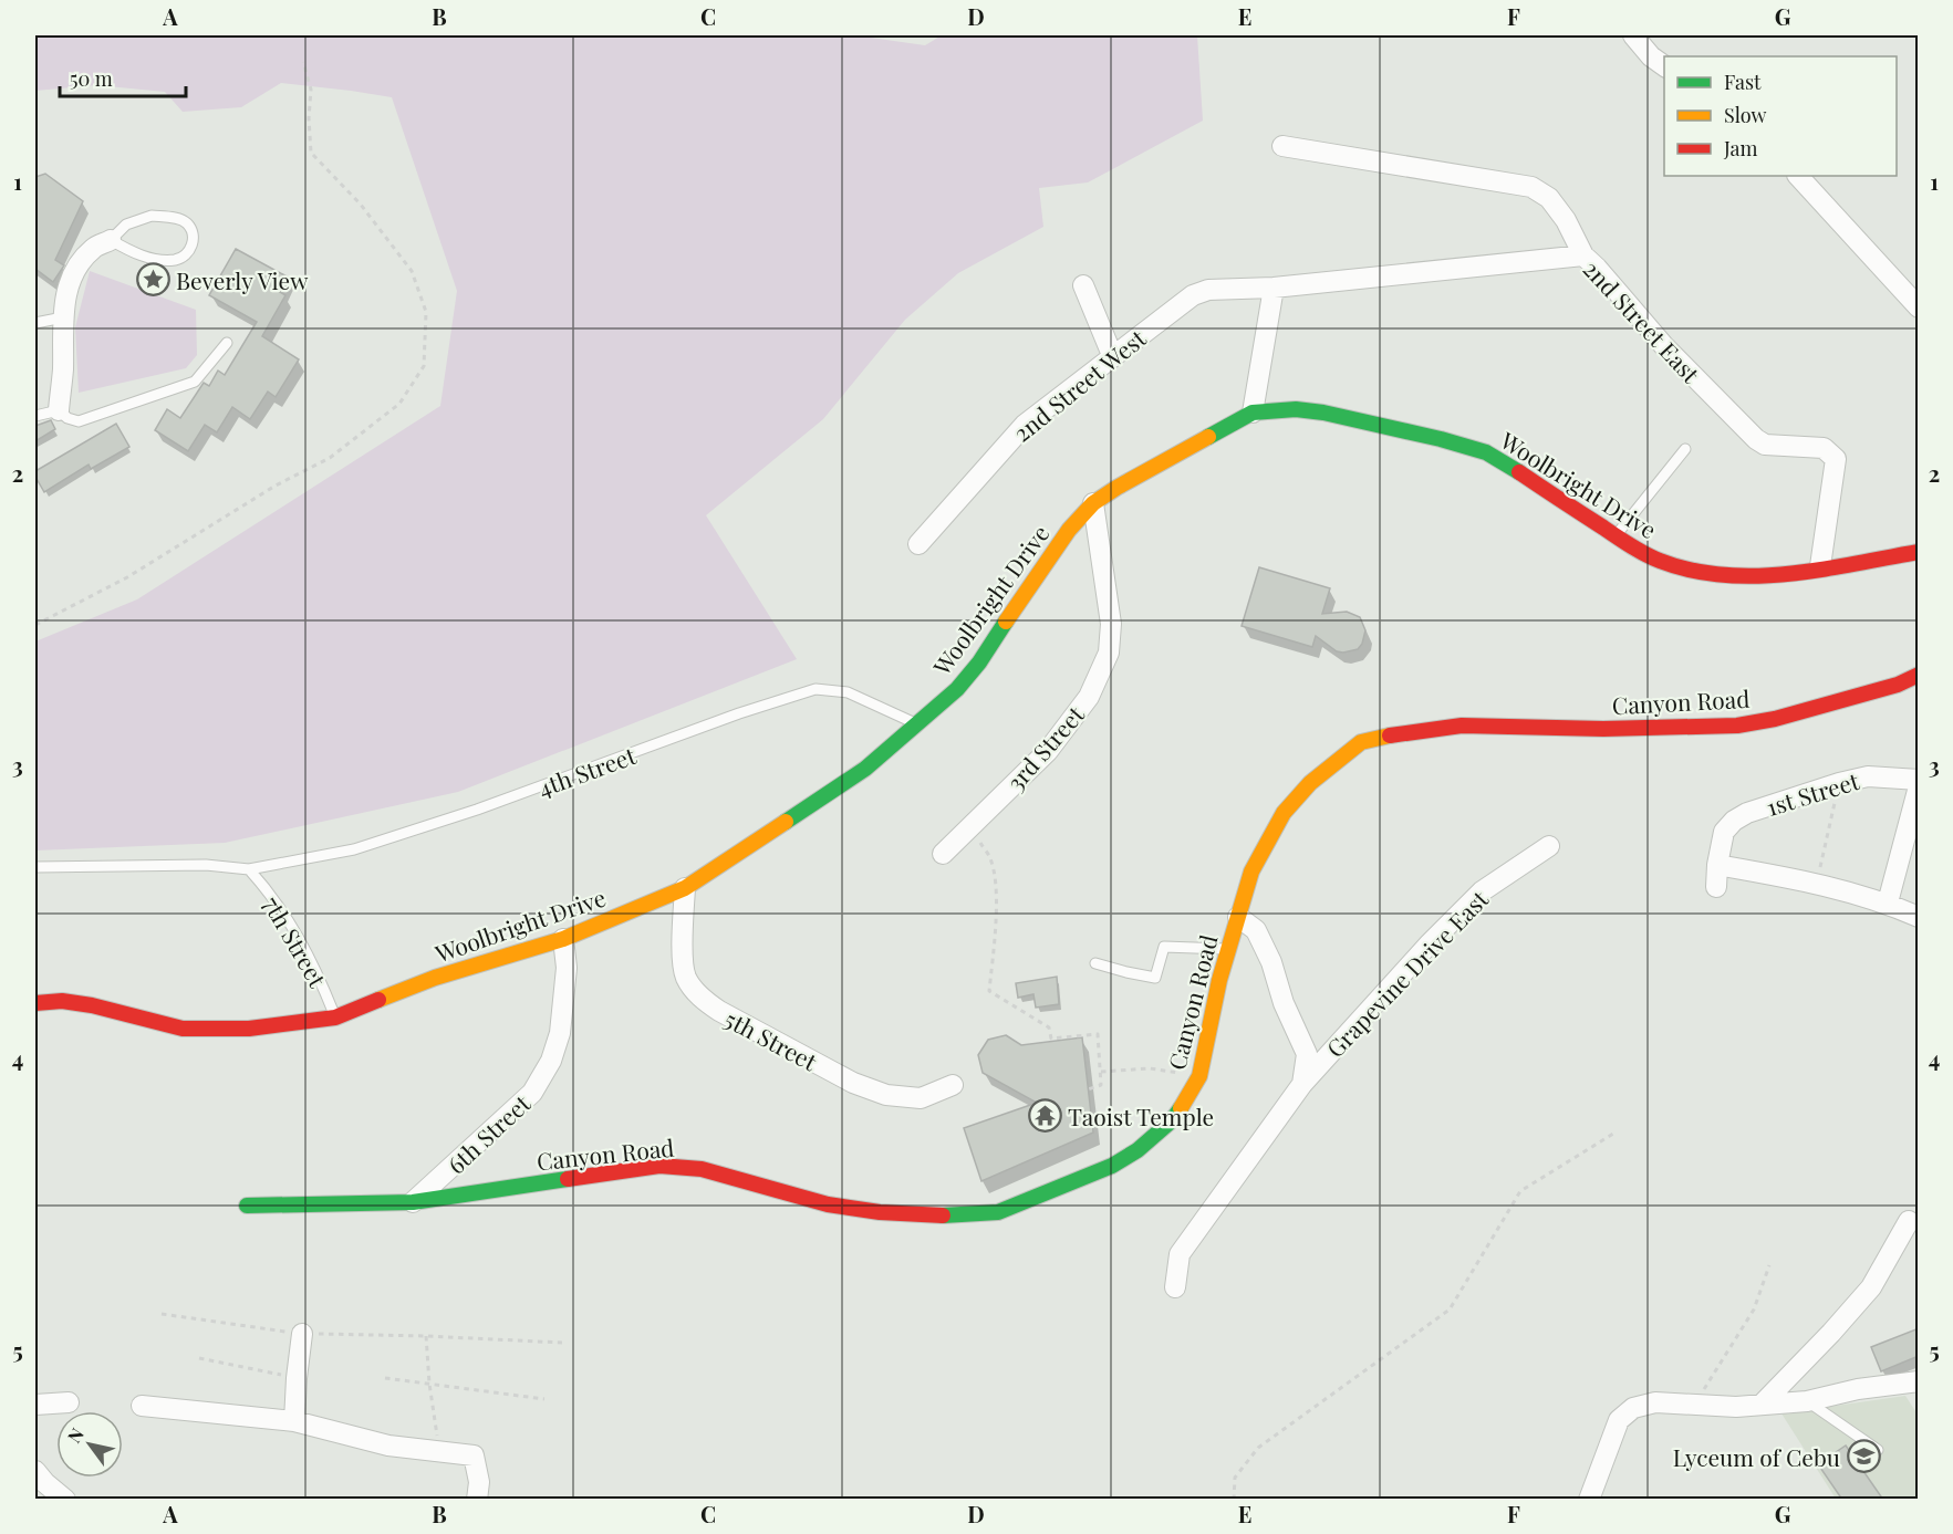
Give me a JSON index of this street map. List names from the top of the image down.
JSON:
{
  "streets": {
    "street": [
      "2nd Street East",
      "2nd Street West",
      "Woolbright Drive",
      "Canyon Road",
      "3rd Street",
      "1st Street",
      "Grapevine Drive East",
      "5th Street",
      "6th Street"
    ],
    "lane": ["4th Street", "7th Street"]
  },
  "crossings": [
    ["2nd Street East", "2nd Street West"],
    ["2nd Street East", "Woolbright Drive"],
    ["Woolbright Drive", "3rd Street"],
    ["Woolbright Drive", "4th Street"],
    ["Woolbright Drive", "7th Street"],
    ["Woolbright Drive", "5th Street"],
    ["Woolbright Drive", "6th Street"],
    ["Canyon Road", "6th Street"],
    ["4th Street", "7th Street"]
  ],
  "places": {
    "place": ["Beverly View"],
    "temple": ["Taoist Temple"],
    "school or university": ["Lyceum of Cebu"]
  },
  "legend": ["Fast", "Slow", "Jam"],
  "scale_bar": "50 m",
  "north": "top left",
  "grid": {
    "columns": [
      "A",
      "B",
      "C",
      "D",
      "E",
      "F",
      "G"
    ],
    "rows": [
      "1",
      "2",
      "3",
      "4",
      "5"
    ]
  }
}
